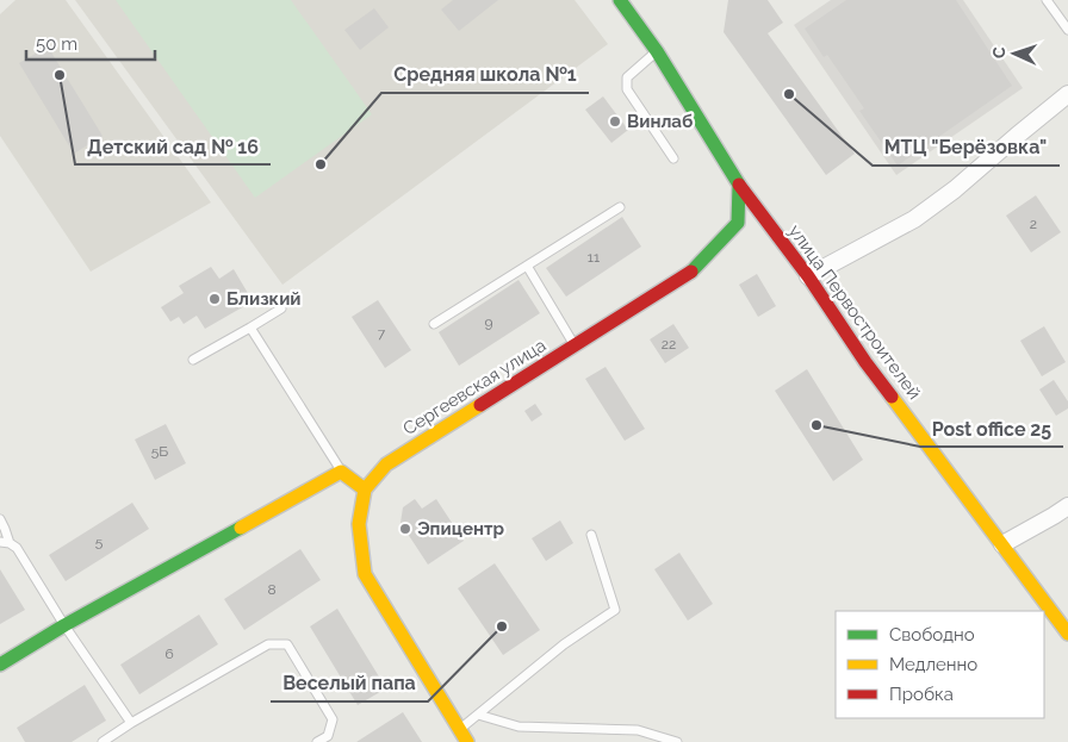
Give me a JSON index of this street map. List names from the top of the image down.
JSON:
{
  "streets": {
    "main road": ["улица Первостроителей", "Сергеевская улица"]
  },
  "crossings": [
    ["улица Первостроителей", "Сергеевская улица"]
  ],
  "places": [
    "Детский сад № 16",
    "МТЦ \"Берёзовка\"",
    "Винлаб",
    "Средняя школа №1",
    "Близкий",
    "Post office 25",
    "Эпицентр",
    "Веселый папа"
  ],
  "house_numbers": [
    "2",
    "11",
    "9",
    "7",
    "22",
    "5Б",
    "5",
    "8",
    "6"
  ],
  "legend": ["Свободно", "Медленно", "Пробка"],
  "scale_bar": "50 m",
  "north": "left"
}
